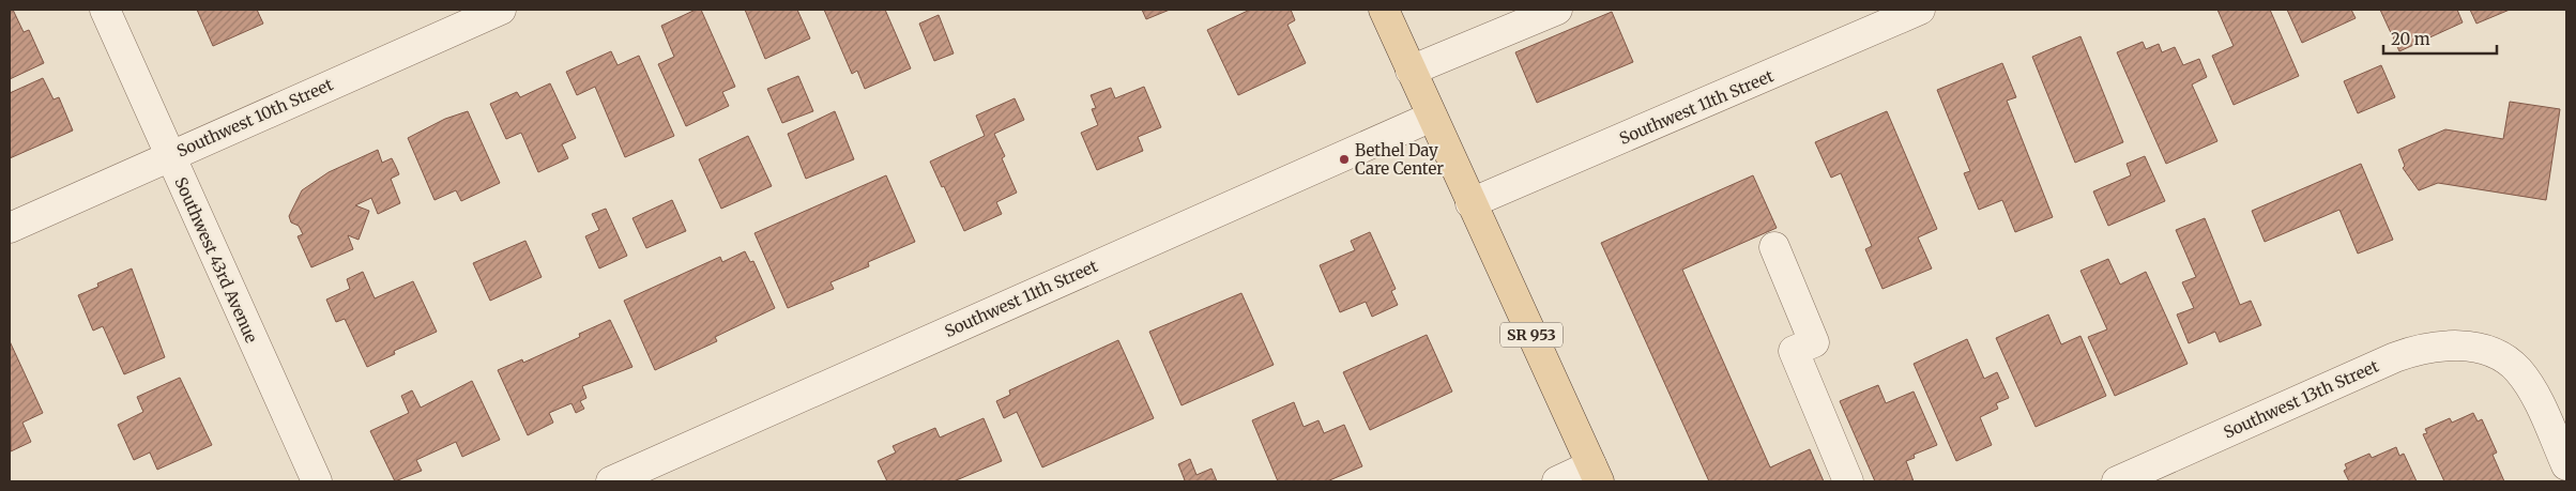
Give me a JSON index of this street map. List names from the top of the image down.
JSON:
{
  "streets": {
    "main road": ["SR 953"],
    "street": [
      "Southwest 11th Street",
      "Southwest 10th Street",
      "Southwest 43rd Avenue",
      "Southwest 13th Street"
    ]
  },
  "crossings": [
    ["Southwest 11th Street", "SR 953"],
    ["Southwest 10th Street", "Southwest 43rd Avenue"]
  ],
  "places": ["Bethel Day Care Center"],
  "scale_bar": "20 m"
}
